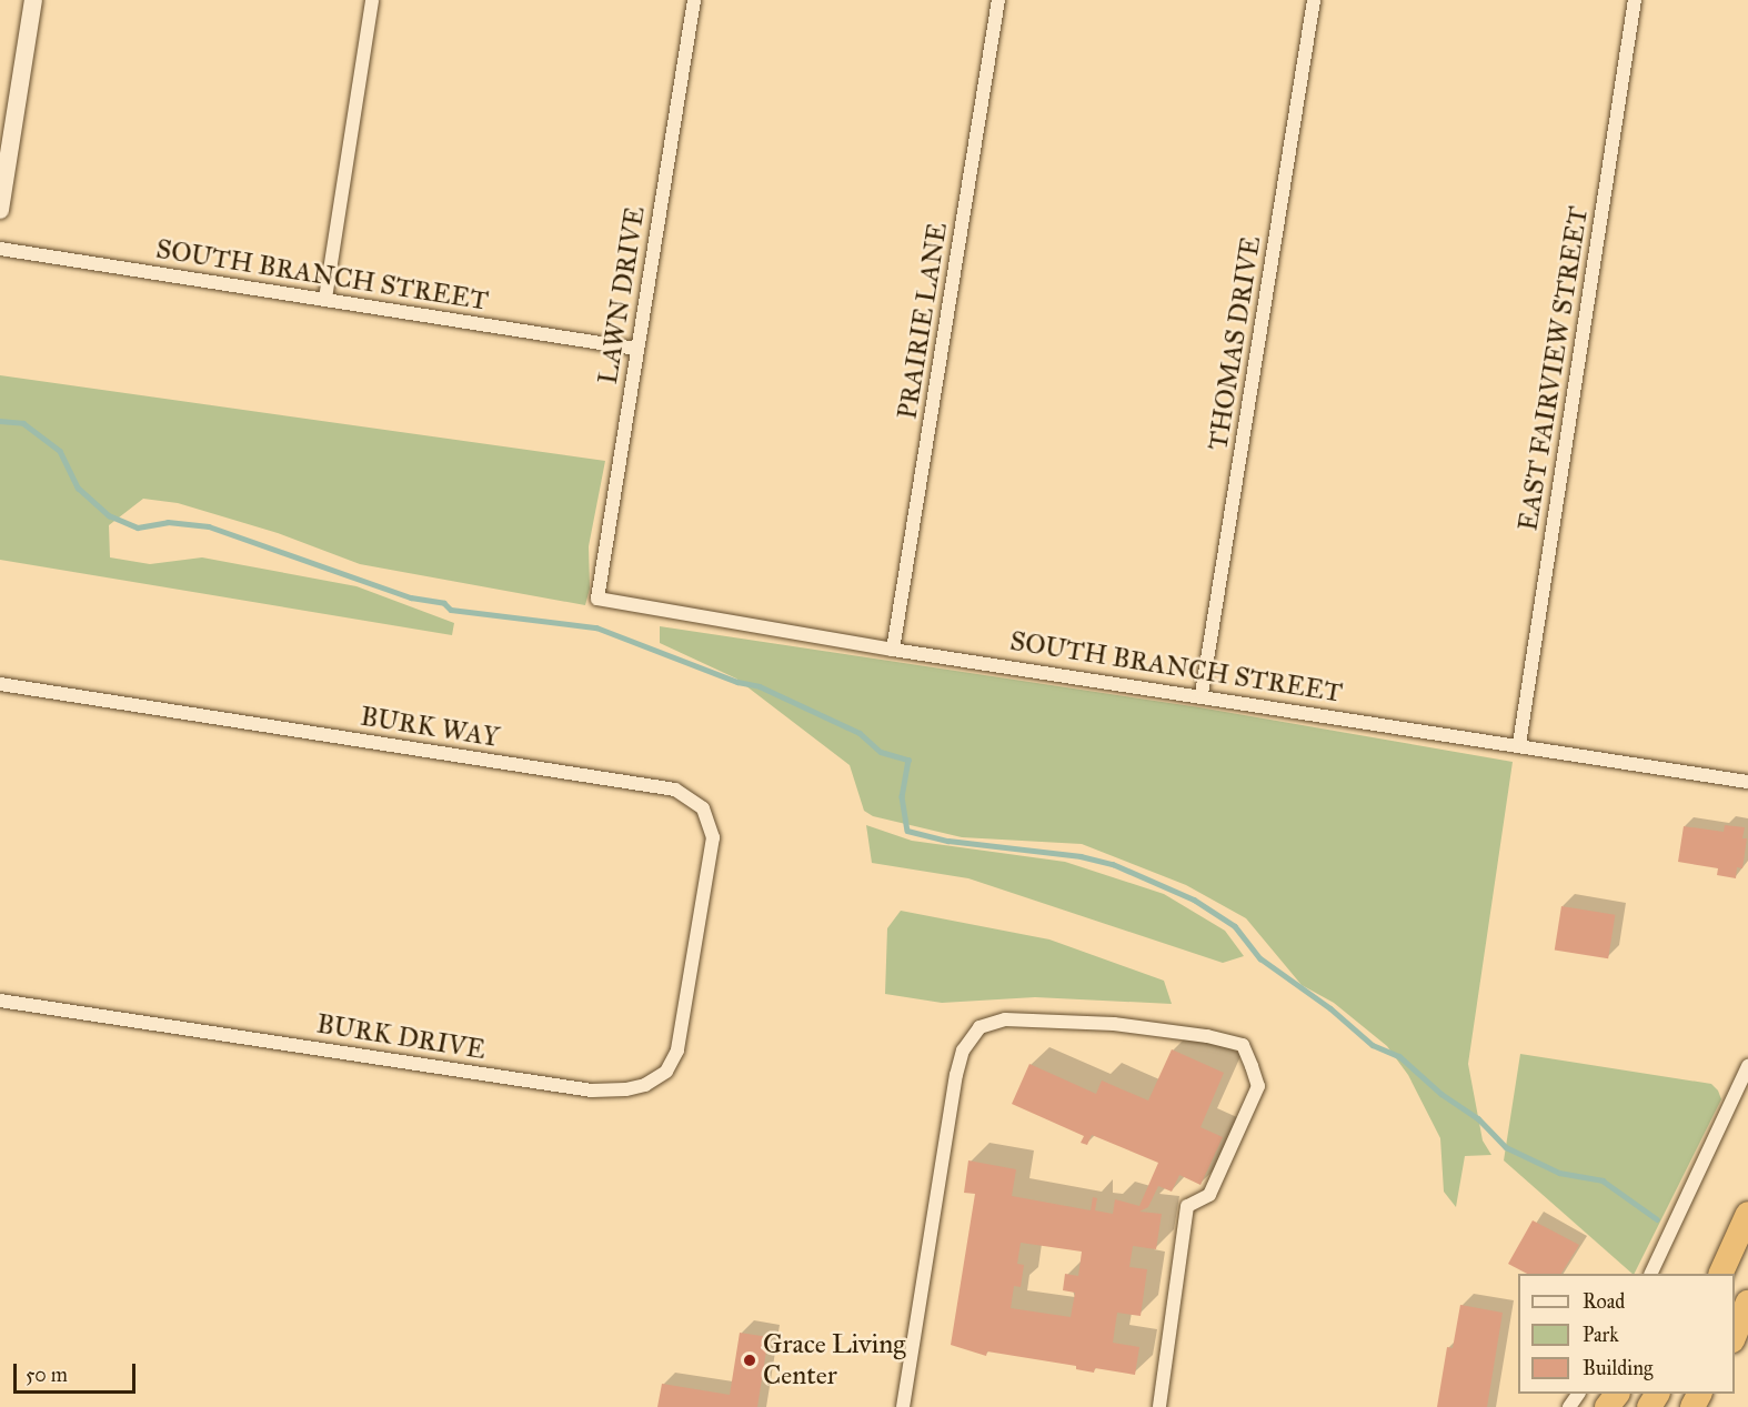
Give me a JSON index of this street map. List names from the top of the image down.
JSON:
{
  "streets": {
    "street": [
      "SOUTH BRANCH STREET",
      "LAWN DRIVE",
      "PRAIRIE LANE",
      "THOMAS DRIVE",
      "EAST FAIRVIEW STREET",
      "BURK WAY",
      "BURK DRIVE"
    ]
  },
  "crossings": [
    ["SOUTH BRANCH STREET", "LAWN DRIVE"],
    ["SOUTH BRANCH STREET", "PRAIRIE LANE"],
    ["SOUTH BRANCH STREET", "THOMAS DRIVE"],
    ["SOUTH BRANCH STREET", "EAST FAIRVIEW STREET"],
    ["BURK WAY", "BURK DRIVE"]
  ],
  "places": ["Grace Living Center"],
  "legend": ["Road", "Park", "Building"],
  "scale_bar": "50 m"
}
